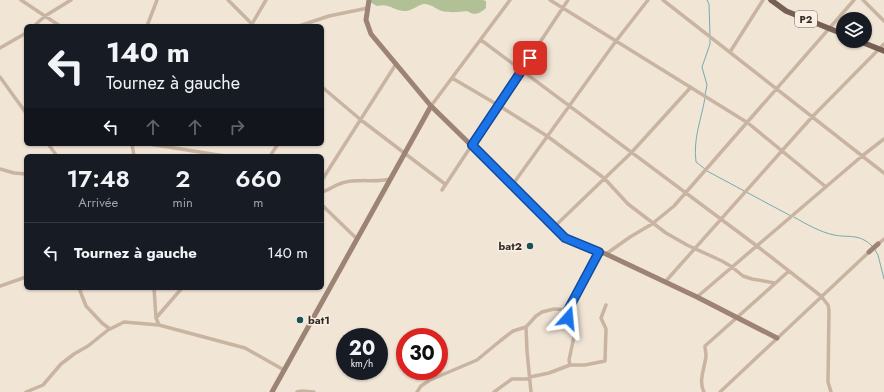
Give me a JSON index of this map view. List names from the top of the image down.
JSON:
{
  "streets": {
    "main road": ["P2"]
  },
  "places": ["bat2", "bat1"],
  "page": {
    "turn": ["140 m", "Tournez à gauche"],
    "eta": [
      "17:48",
      "Arrivée",
      "2",
      "min",
      "660",
      "m"
    ],
    "list": [
      {
        "name": "Tournez à gauche",
        "value": "140 m"
      }
    ],
    "speed": "20 km/h",
    "limit": "30"
  }
}
